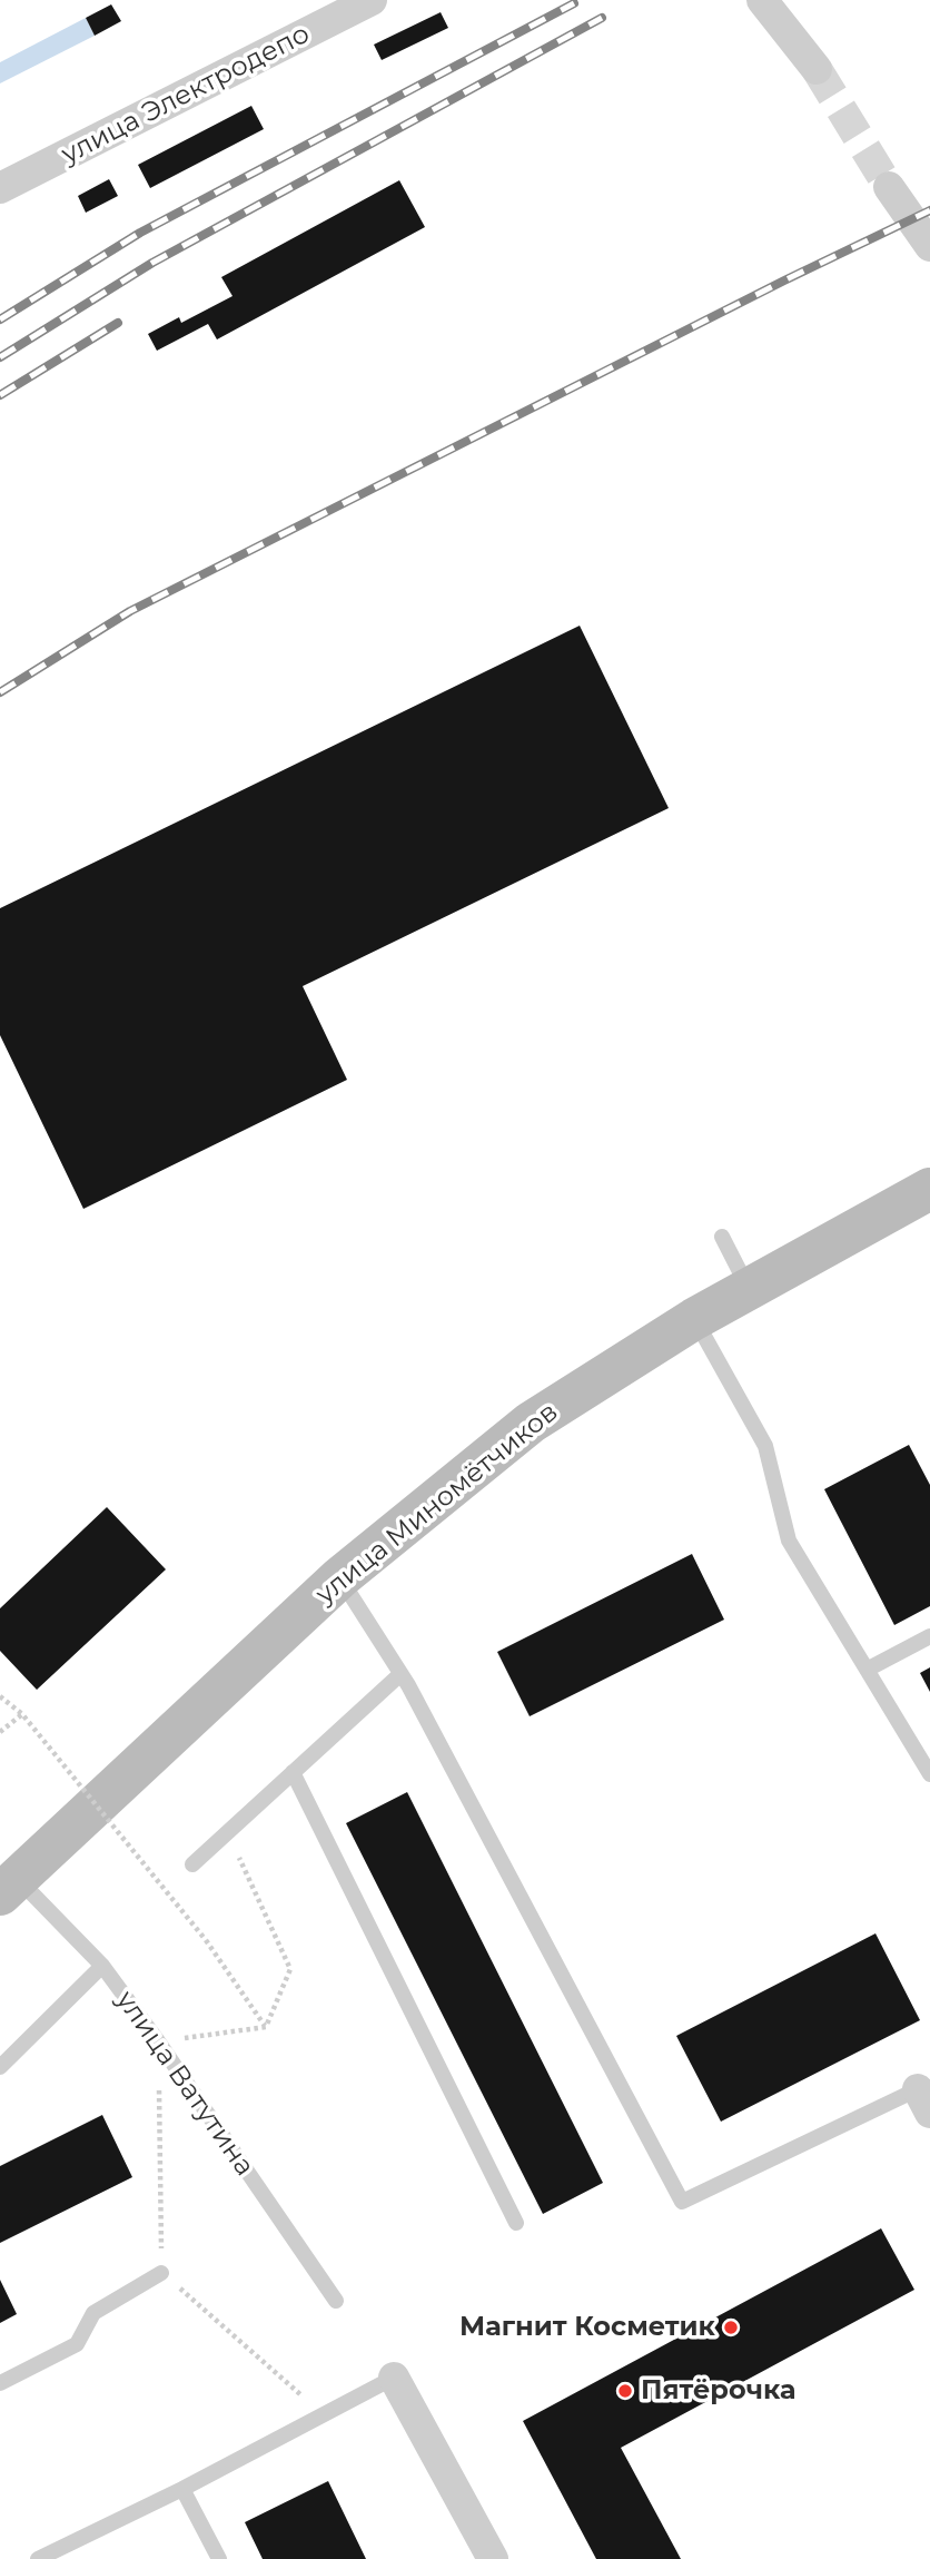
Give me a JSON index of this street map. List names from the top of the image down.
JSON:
{
  "streets": {
    "street": ["улица Электродепо", "улица Миномётчиков"],
    "lane": ["улица Ватутина"]
  },
  "crossings": [
    ["улица Миномётчиков", "улица Ватутина"]
  ],
  "places": ["Магнит Косметик", "Пятёрочка"]
}
